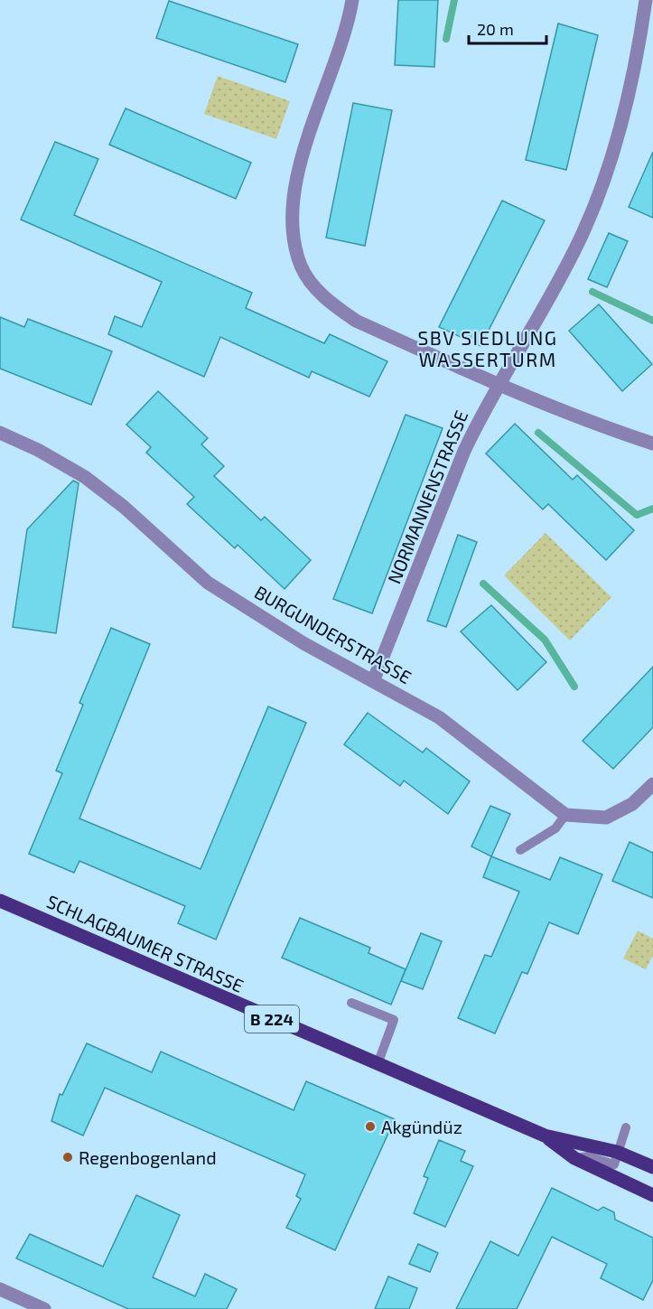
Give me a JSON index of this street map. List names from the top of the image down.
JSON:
{
  "streets": {
    "main road": ["SCHLAGBAUMER STRASSE", "B 224"],
    "street": ["NORMANNENSTRASSE", "BURGUNDERSTRASSE"]
  },
  "crossings": [
    ["NORMANNENSTRASSE", "BURGUNDERSTRASSE"]
  ],
  "districts": ["SBV SIEDLUNG WASSERTURM"],
  "places": ["Akgündüz", "Regenbogenland"],
  "scale_bar": "20 m"
}
